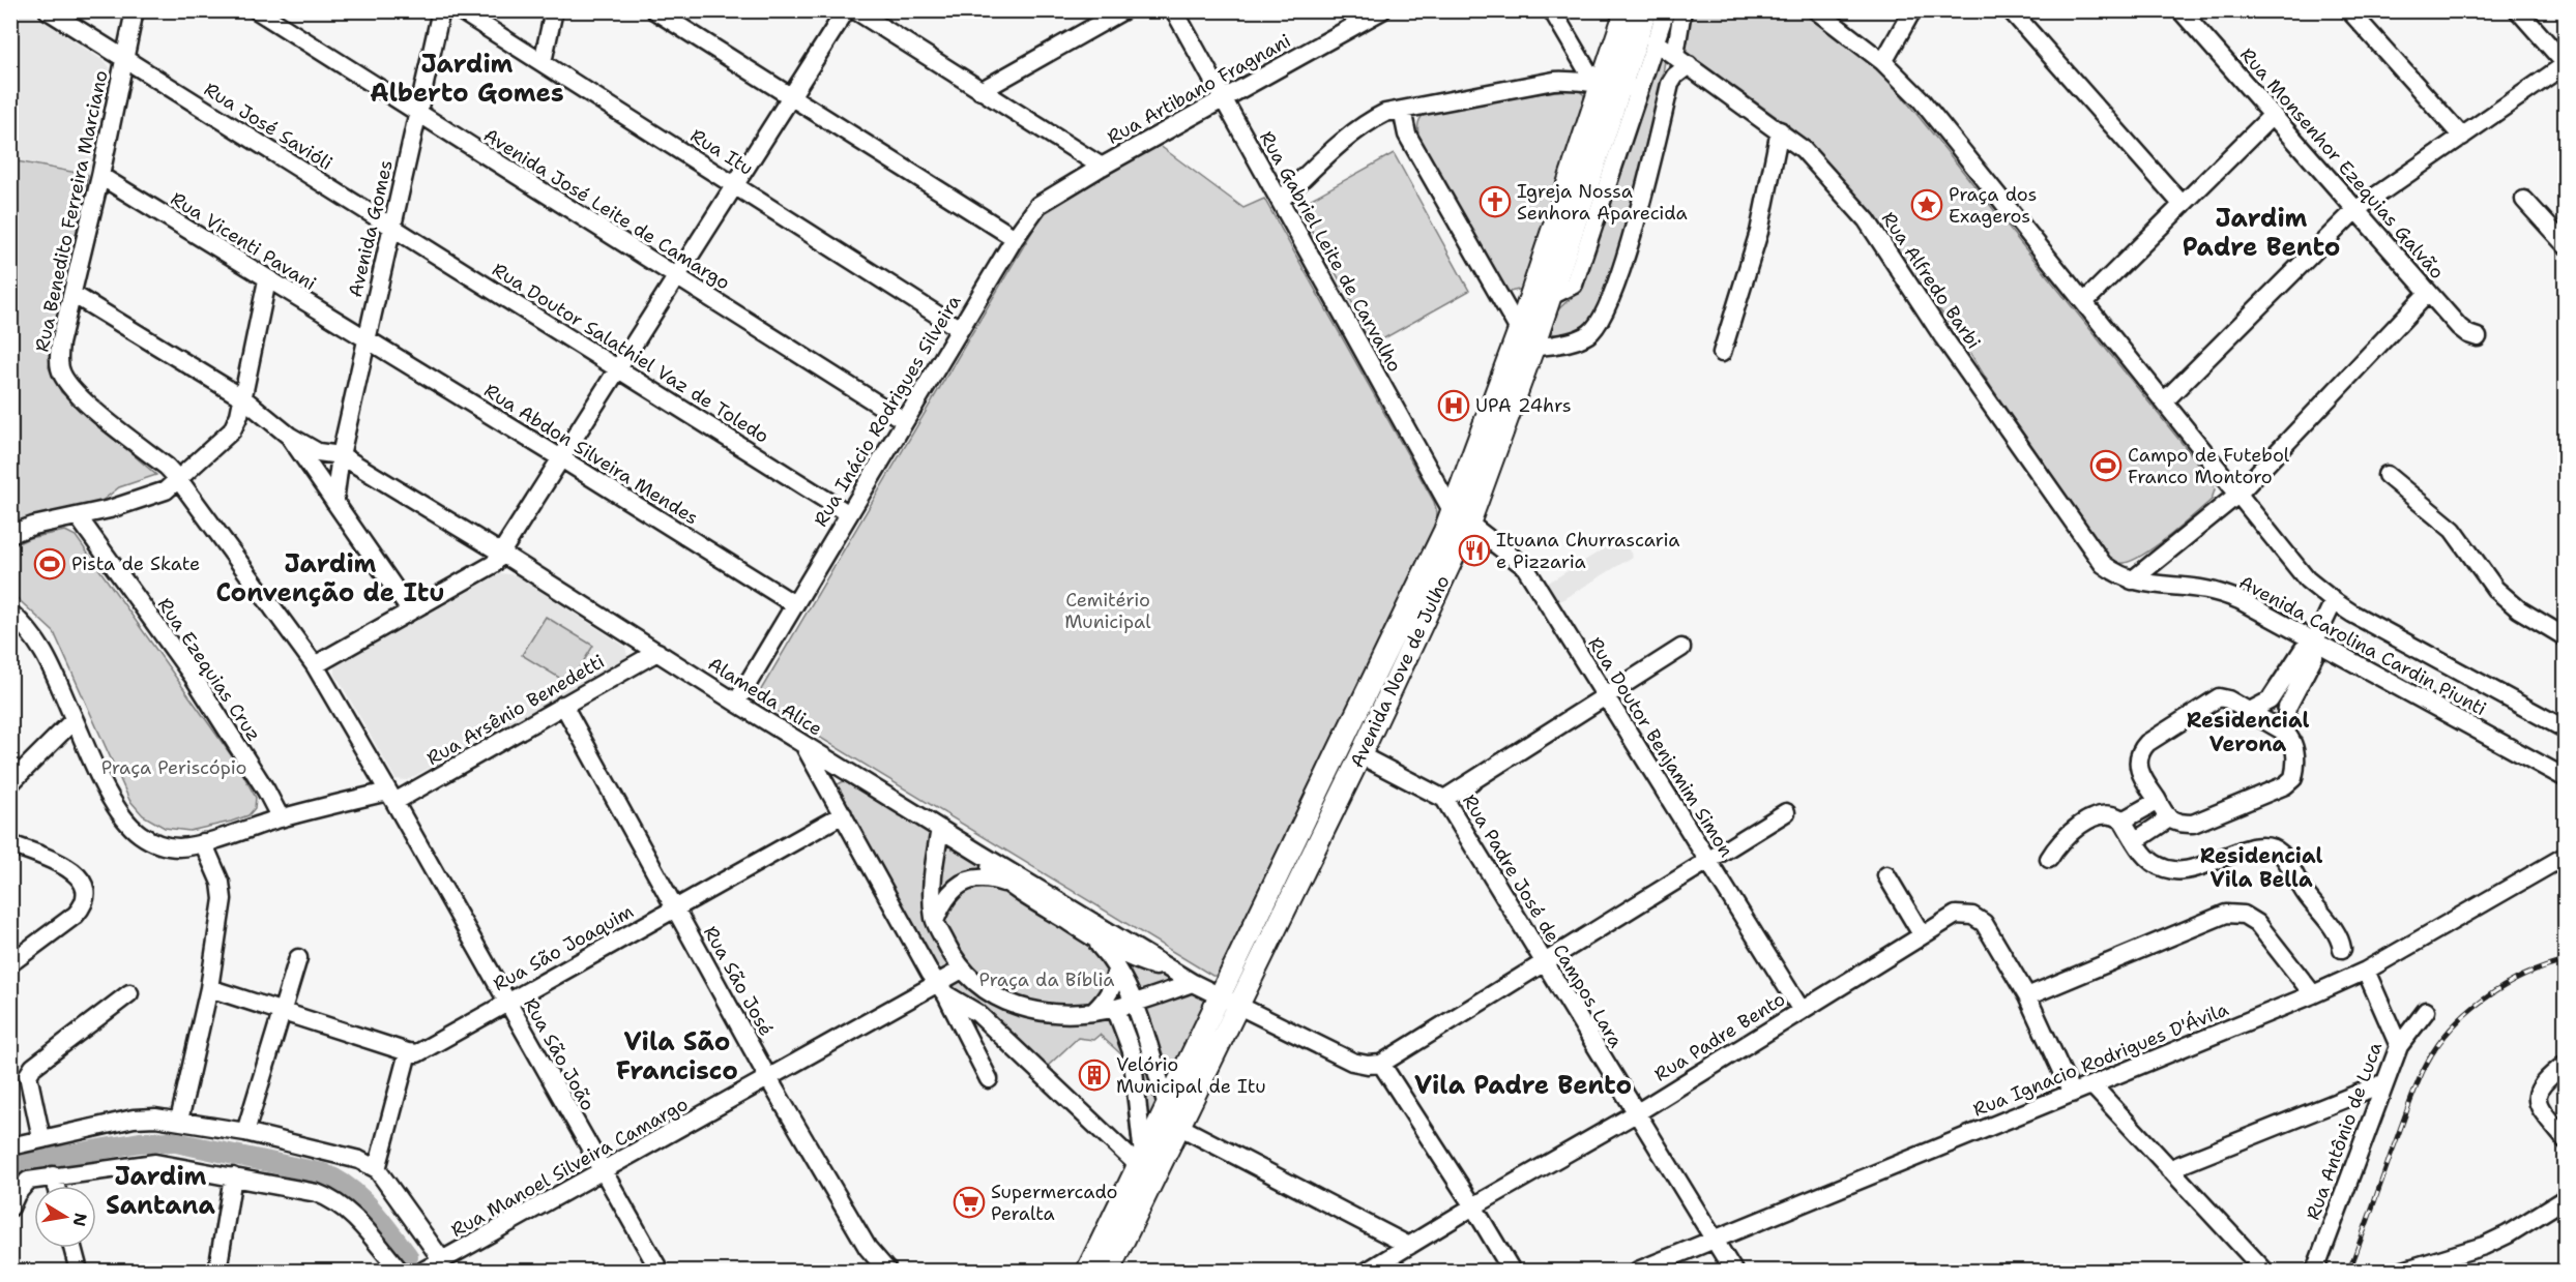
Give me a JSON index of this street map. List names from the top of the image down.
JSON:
{
  "streets": {
    "main road": ["Avenida Nove de Julho"],
    "street": [
      "Rua Artibano Fragnani",
      "Rua José Savióli",
      "Rua Itu",
      "Rua Monsenhor Ezequias Galvão",
      "Avenida José Leite de Camargo",
      "Rua Benedito Ferreira Marciano",
      "Avenida Gomes",
      "Rua Vicenti Pavani",
      "Rua Gabriel Leite de Carvalho",
      "Rua Alfredo Barbi",
      "Rua Doutor Salathiel Vaz de Toledo",
      "Rua Inácio Rodrigues Silveira",
      "Rua Abdon Silveira Mendes",
      "Avenida Carolina Cardin Piunti",
      "Rua Ezequias Cruz",
      "Alameda Alice",
      "Rua Arsênio Benedetti",
      "Rua Doutor Benjamim Simon",
      "Rua Padre José de Campos Lara",
      "Rua São Joaquim",
      "Rua São José",
      "Rua Padre Bento",
      "Rua São João",
      "Rua Ignacio Rodrigues D'Ávila",
      "Rua Antônio de Luca",
      "Rua Manoel Silveira Camargo"
    ]
  },
  "crossings": [
    ["Rua Artibano Fragnani", "Rua Gabriel Leite de Carvalho"],
    ["Rua Artibano Fragnani", "Rua Inácio Rodrigues Silveira"],
    ["Rua José Savióli", "Rua Benedito Ferreira Marciano"],
    ["Rua José Savióli", "Avenida Gomes"],
    ["Rua José Savióli", "Rua Doutor Salathiel Vaz de Toledo"],
    ["Rua Itu", "Rua Inácio Rodrigues Silveira"],
    ["Avenida José Leite de Camargo", "Avenida Gomes"],
    ["Avenida José Leite de Camargo", "Rua Inácio Rodrigues Silveira"],
    ["Rua Benedito Ferreira Marciano", "Rua Vicenti Pavani"],
    ["Rua Benedito Ferreira Marciano", "Rua São João"],
    ["Avenida Gomes", "Rua Vicenti Pavani"],
    ["Avenida Gomes", "Rua Doutor Salathiel Vaz de Toledo"],
    ["Avenida Gomes", "Rua Abdon Silveira Mendes"],
    ["Avenida Gomes", "Alameda Alice"],
    ["Rua Vicenti Pavani", "Rua Abdon Silveira Mendes"],
    ["Rua Gabriel Leite de Carvalho", "Avenida Nove de Julho"],
    ["Rua Gabriel Leite de Carvalho", "Rua Doutor Benjamim Simon"],
    ["Rua Alfredo Barbi", "Avenida Carolina Cardin Piunti"],
    ["Rua Doutor Salathiel Vaz de Toledo", "Rua Inácio Rodrigues Silveira"],
    ["Rua Inácio Rodrigues Silveira", "Rua Abdon Silveira Mendes"],
    ["Rua Inácio Rodrigues Silveira", "Alameda Alice"],
    ["Rua Ezequias Cruz", "Rua Arsênio Benedetti"],
    ["Avenida Nove de Julho", "Alameda Alice"],
    ["Avenida Nove de Julho", "Rua Doutor Benjamim Simon"],
    ["Avenida Nove de Julho", "Rua Padre José de Campos Lara"],
    ["Alameda Alice", "Rua Arsênio Benedetti"],
    ["Rua Arsênio Benedetti", "Rua São José"],
    ["Rua Arsênio Benedetti", "Rua São João"],
    ["Rua Doutor Benjamim Simon", "Rua Padre Bento"],
    ["Rua Padre José de Campos Lara", "Rua Padre Bento"],
    ["Rua Padre José de Campos Lara", "Rua Ignacio Rodrigues D'Ávila"],
    ["Rua São Joaquim", "Rua São José"],
    ["Rua São Joaquim", "Rua São João"],
    ["Rua São José", "Rua Manoel Silveira Camargo"],
    ["Rua São João", "Rua Manoel Silveira Camargo"],
    ["Rua Ignacio Rodrigues D'Ávila", "Rua Antônio de Luca"]
  ],
  "districts": [
    "Jardim Alberto Gomes",
    "Jardim Padre Bento",
    "Jardim Convenção de Itu",
    "Residencial Verona",
    "Residencial Vila Bella",
    "Vila São Francisco",
    "Vila Padre Bento",
    "Jardim Santana"
  ],
  "parks": ["Cemitério Municipal", "Praça Periscópio", "Praça da Bíblia"],
  "places": {
    "church": ["Igreja Nossa Senhora Aparecida"],
    "place": ["Praça dos Exageros"],
    "hospital": ["UPA 24hrs"],
    "sports": ["Campo de Futebol Franco Montoro", "Pista de Skate"],
    "restaurant": ["Ituana Churrascaria e Pizzaria"],
    "building": ["Velório Municipal de Itu"],
    "supermarket": ["Supermercado Peralta"]
  },
  "north": "right"
}
